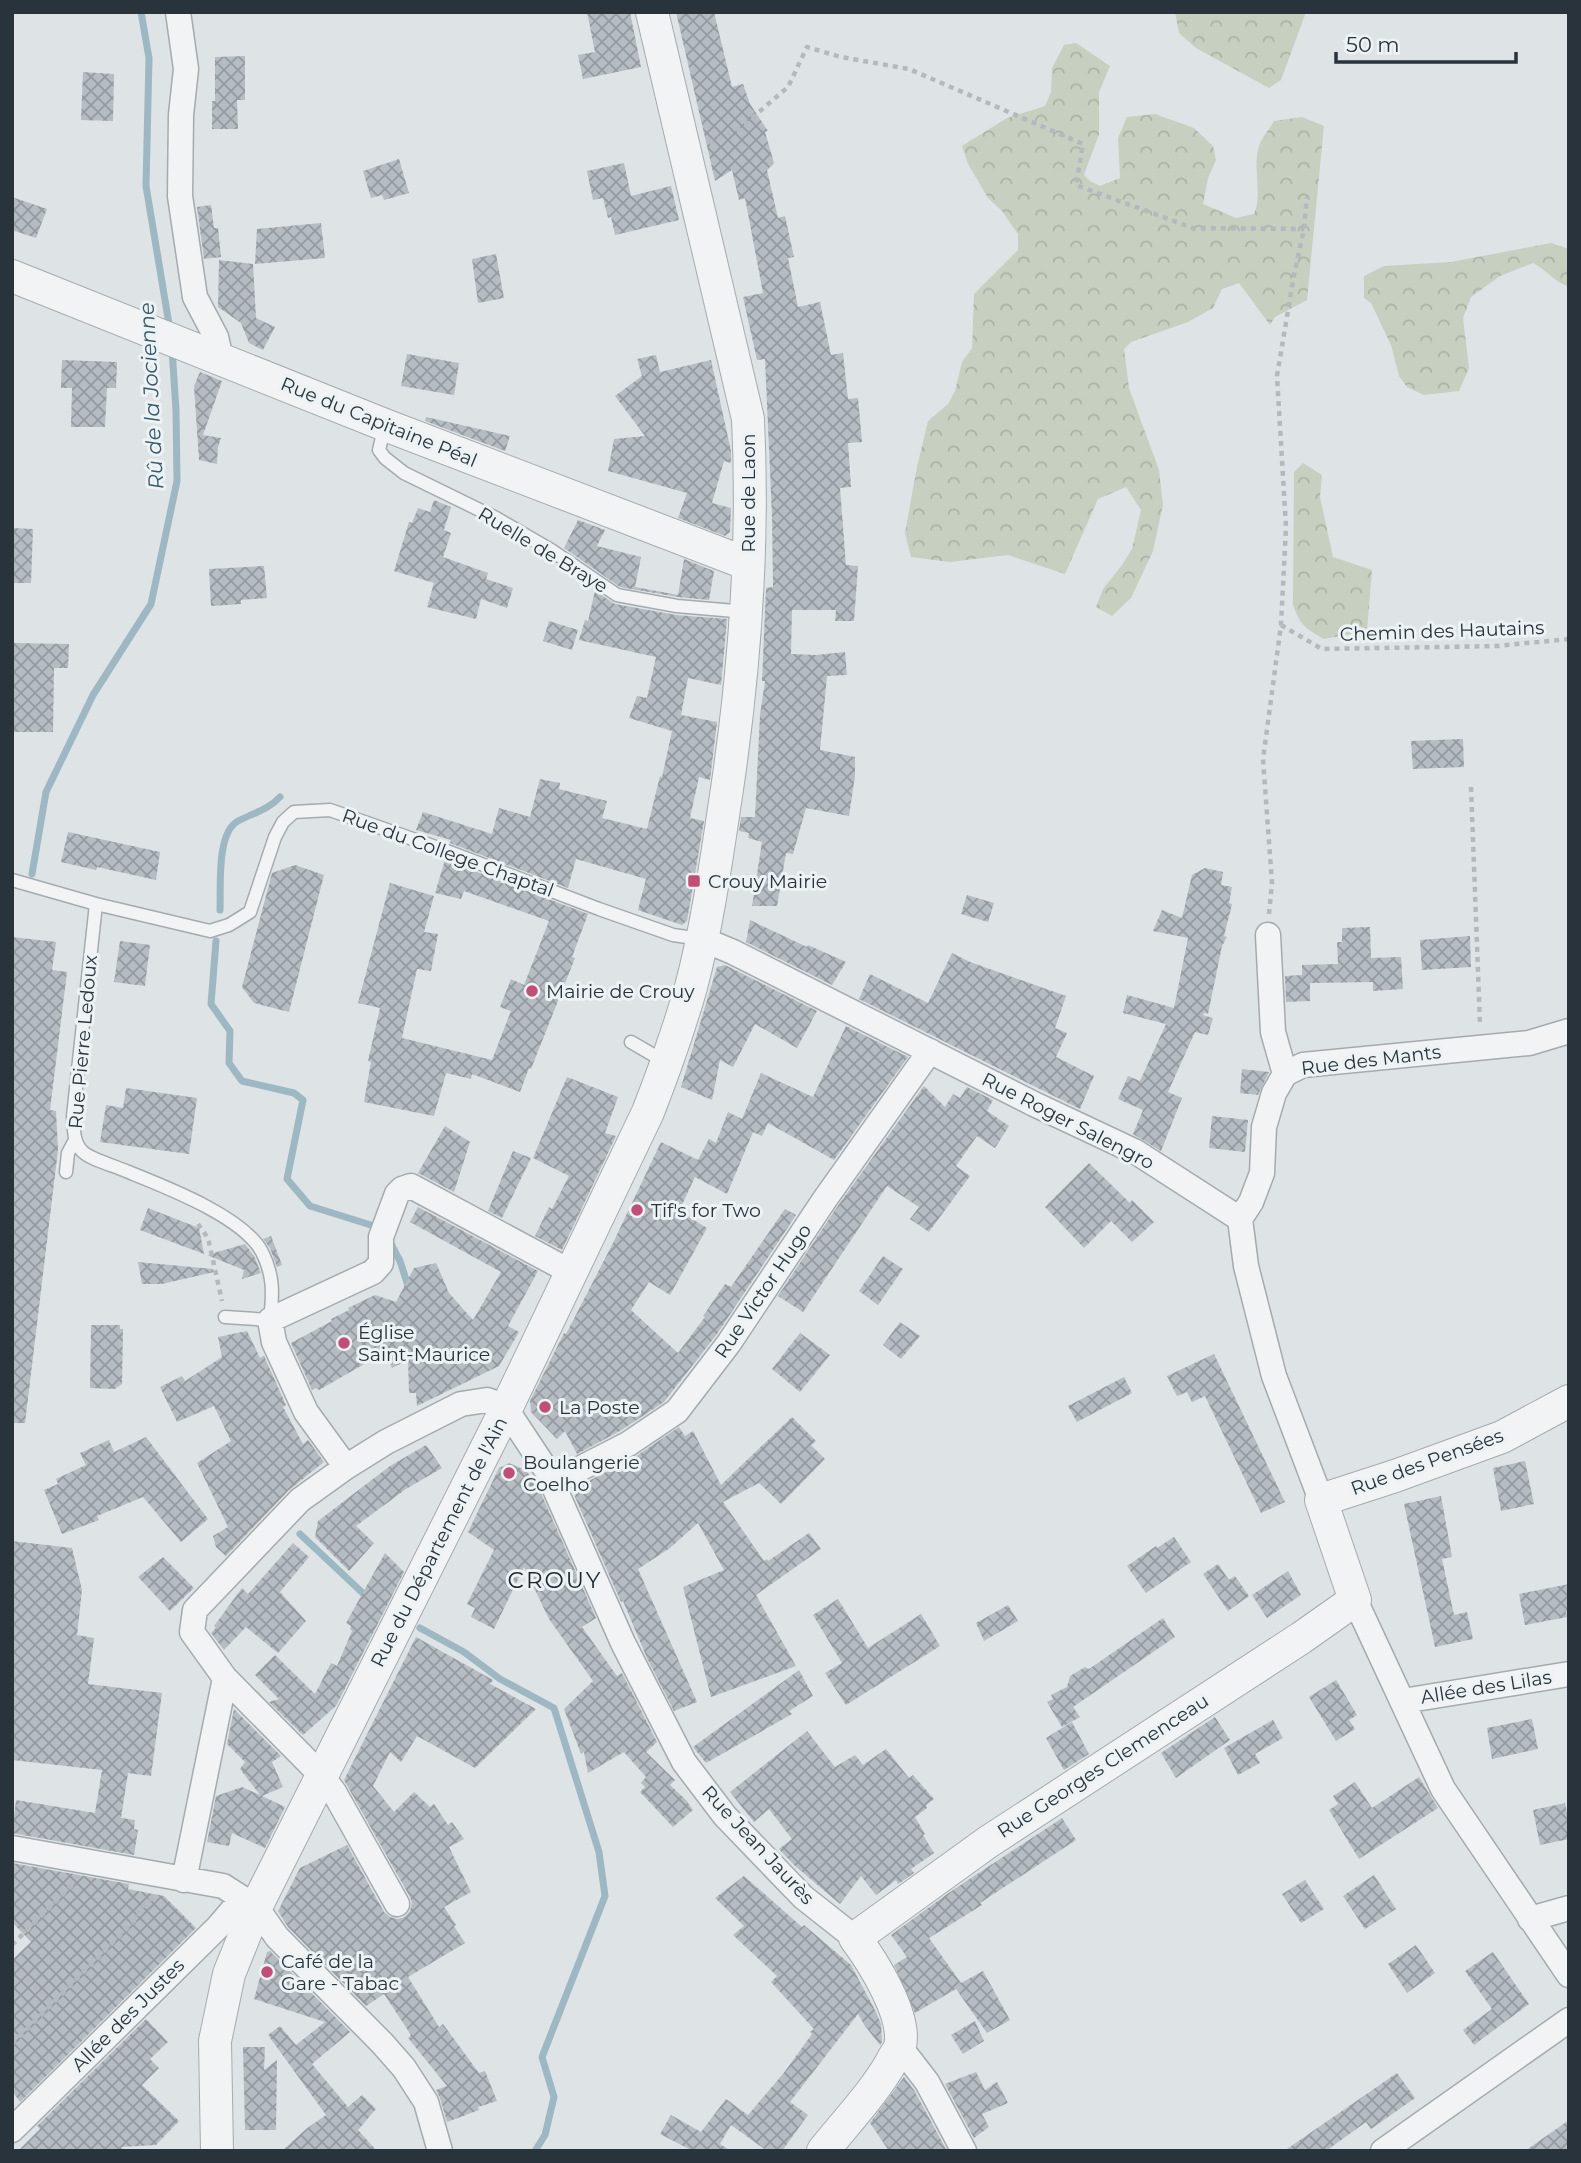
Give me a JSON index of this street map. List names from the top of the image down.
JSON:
{
  "streets": {
    "street": [
      "Rue du Capitaine Péal",
      "Rue de Laon",
      "Rue des Mants",
      "Rue Roger Salengro",
      "Rue Victor Hugo",
      "Rue des Pensées",
      "Rue du Département de l'Ain",
      "Allée des Lilas",
      "Rue Georges Clemenceau",
      "Rue Jean Jaurès",
      "Allée des Justes"
    ],
    "lane": ["Ruelle de Braye", "Rue du College Chaptal", "Rue Pierre Ledoux"],
    "path": ["Chemin des Hautains"]
  },
  "crossings": [
    ["Rue du Capitaine Péal", "Rue de Laon"],
    ["Rue du Capitaine Péal", "Ruelle de Braye"],
    ["Rue de Laon", "Ruelle de Braye"],
    ["Rue de Laon", "Rue du College Chaptal"],
    ["Rue de Laon", "Rue Roger Salengro"],
    ["Rue de Laon", "Rue du Département de l'Ain"],
    ["Rue du College Chaptal", "Rue Pierre Ledoux"],
    ["Rue du College Chaptal", "Rue Roger Salengro"],
    ["Rue du College Chaptal", "Rue du Département de l'Ain"],
    ["Rue des Mants", "Rue Roger Salengro"],
    ["Rue Roger Salengro", "Rue Victor Hugo"],
    ["Rue Roger Salengro", "Rue du Département de l'Ain"],
    ["Rue Victor Hugo", "Rue Jean Jaurès"],
    ["Rue du Département de l'Ain", "Rue Jean Jaurès"],
    ["Rue du Département de l'Ain", "Allée des Justes"],
    ["Rue Georges Clemenceau", "Rue Jean Jaurès"]
  ],
  "districts": ["CROUY"],
  "water": ["Rû de la Jocienne"],
  "places": {
    "transit": ["Crouy Mairie"],
    "other": [
      "Mairie de Crouy",
      "Tif's for Two",
      "Église Saint-Maurice",
      "La Poste",
      "Boulangerie Coelho",
      "Café de la Gare - Tabac"
    ]
  },
  "scale_bar": "50 m"
}
